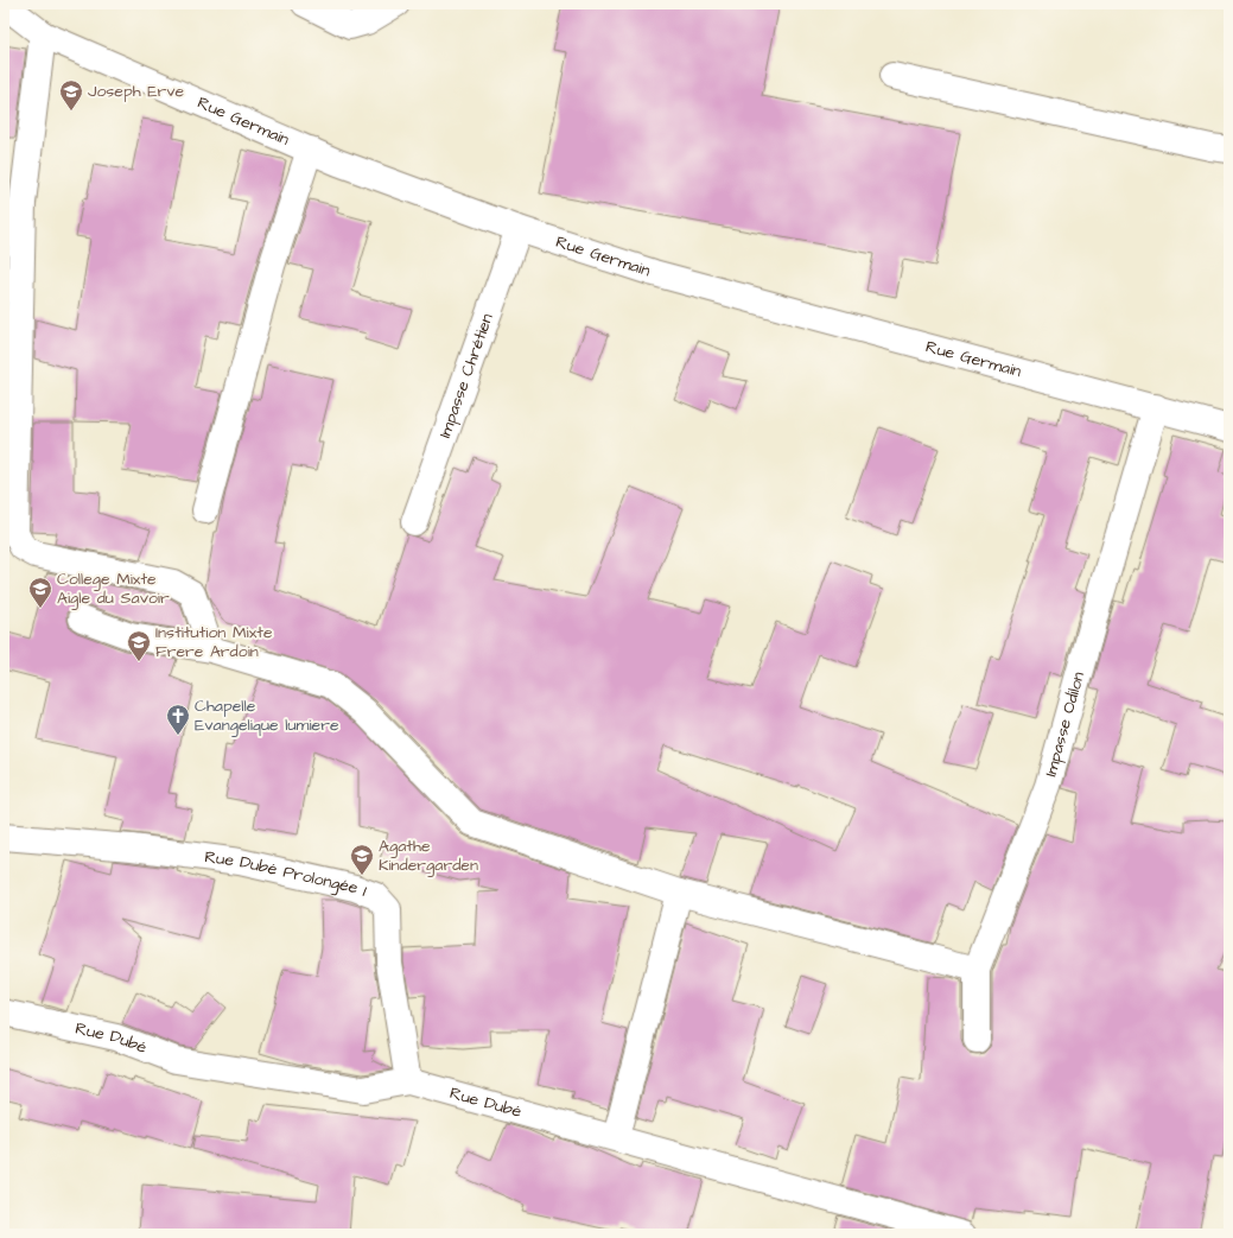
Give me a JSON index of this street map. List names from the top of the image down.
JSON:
{
  "streets": {
    "street": [
      "Rue Germain",
      "Impasse Chrétien",
      "Impasse Odilon",
      "Rue Dubé Prolongée I",
      "Rue Dubé"
    ]
  },
  "crossings": [
    ["Rue Germain", "Impasse Chrétien"],
    ["Rue Germain", "Impasse Odilon"],
    ["Rue Dubé Prolongée I", "Rue Dubé"]
  ],
  "places": {
    "school or university": [
      "Joseph Erve",
      "College Mixte Aigle du Savoir",
      "Institution Mixte Frere Ardoin",
      "Agathe Kindergarden"
    ],
    "church": ["Chapelle Evangelique lumiere"]
  }
}
